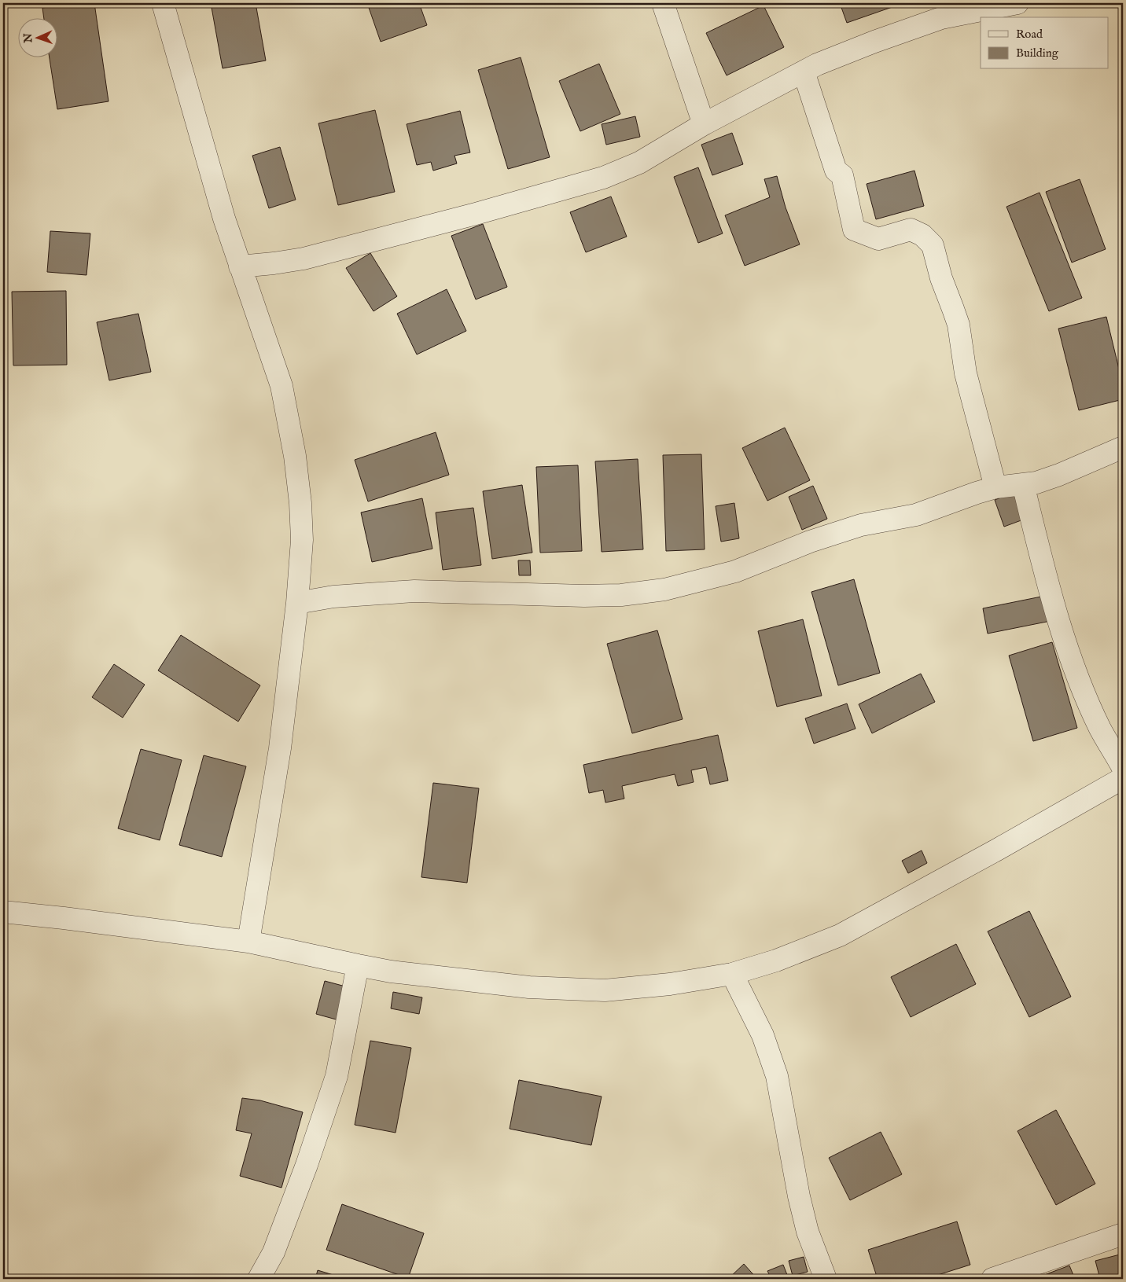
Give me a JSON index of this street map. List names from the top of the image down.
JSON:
{
  "legend": ["Road", "Building"],
  "north": "left"
}
